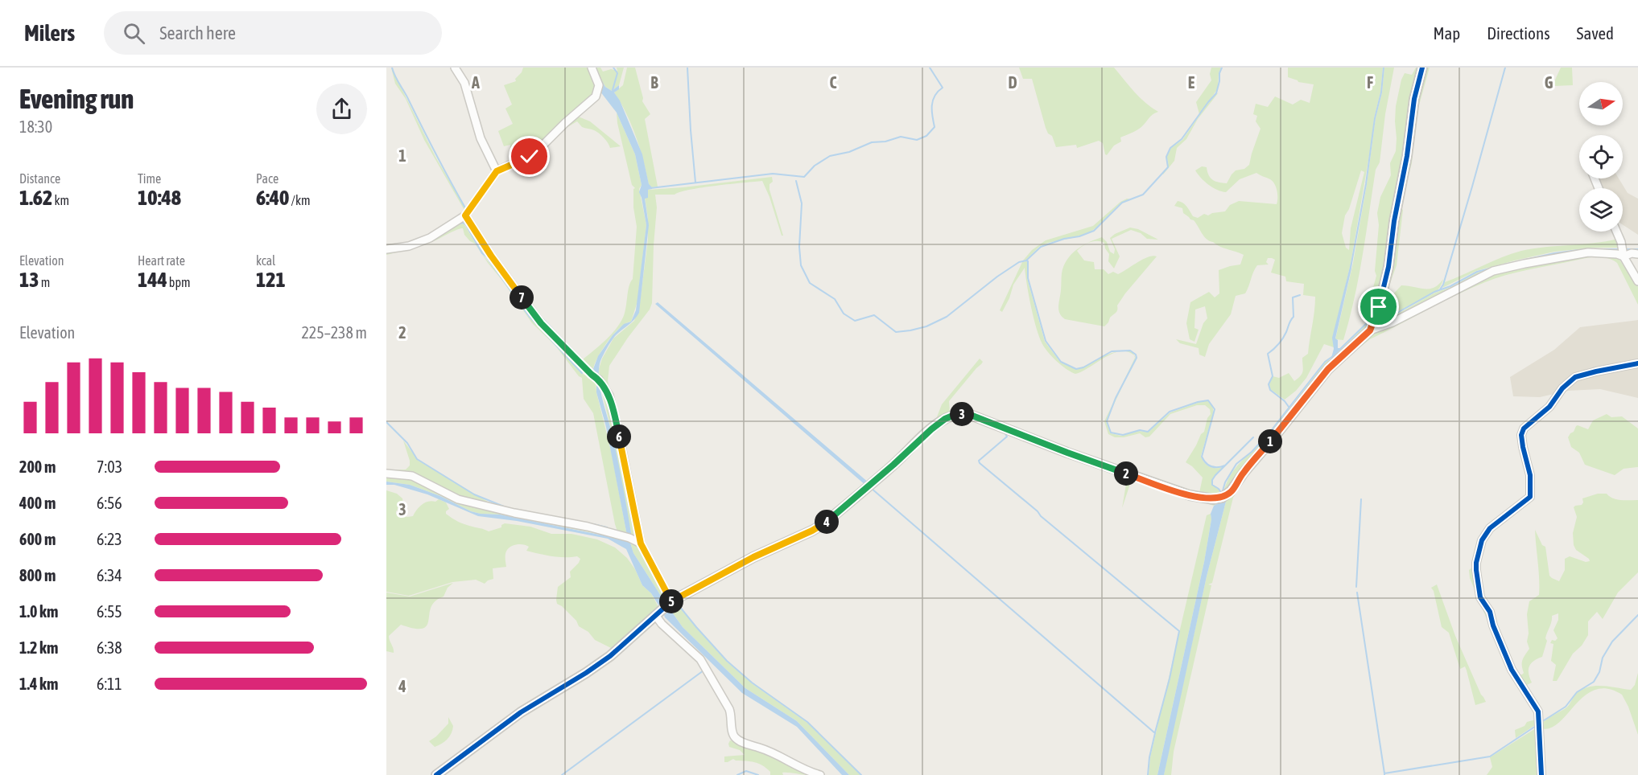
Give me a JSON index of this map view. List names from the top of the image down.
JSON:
{
  "north": "right",
  "page": {
    "header": "Milers",
    "search": "Search here",
    "nav": ["Map", "Directions", "Saved"],
    "heading": ["Evening run", "18:30"],
    "stats": [
      ["Distance", "1.62 km"],
      ["Time", "10:48"],
      ["Pace", "6:40 /km"],
      ["Elevation", "13 m"],
      ["Heart rate", "144 bpm"],
      ["kcal", "121"]
    ],
    "pins": [
      "7",
      "3",
      "6",
      "1",
      "2",
      "4",
      "5"
    ],
    "chart": ["Elevation", "225–238 m"],
    "list": [
      {
        "name": "200 m",
        "note": "7:03"
      },
      {
        "name": "400 m",
        "note": "6:56"
      },
      {
        "name": "600 m",
        "note": "6:23"
      },
      {
        "name": "800 m",
        "note": "6:34"
      },
      {
        "name": "1.0 km",
        "note": "6:55"
      },
      {
        "name": "1.2 km",
        "note": "6:38"
      },
      {
        "name": "1.4 km",
        "note": "6:11"
      }
    ]
  },
  "grid": {
    "columns": [
      "A",
      "B",
      "C",
      "D",
      "E",
      "F",
      "G"
    ],
    "rows": [
      "1",
      "2",
      "3",
      "4"
    ]
  }
}
